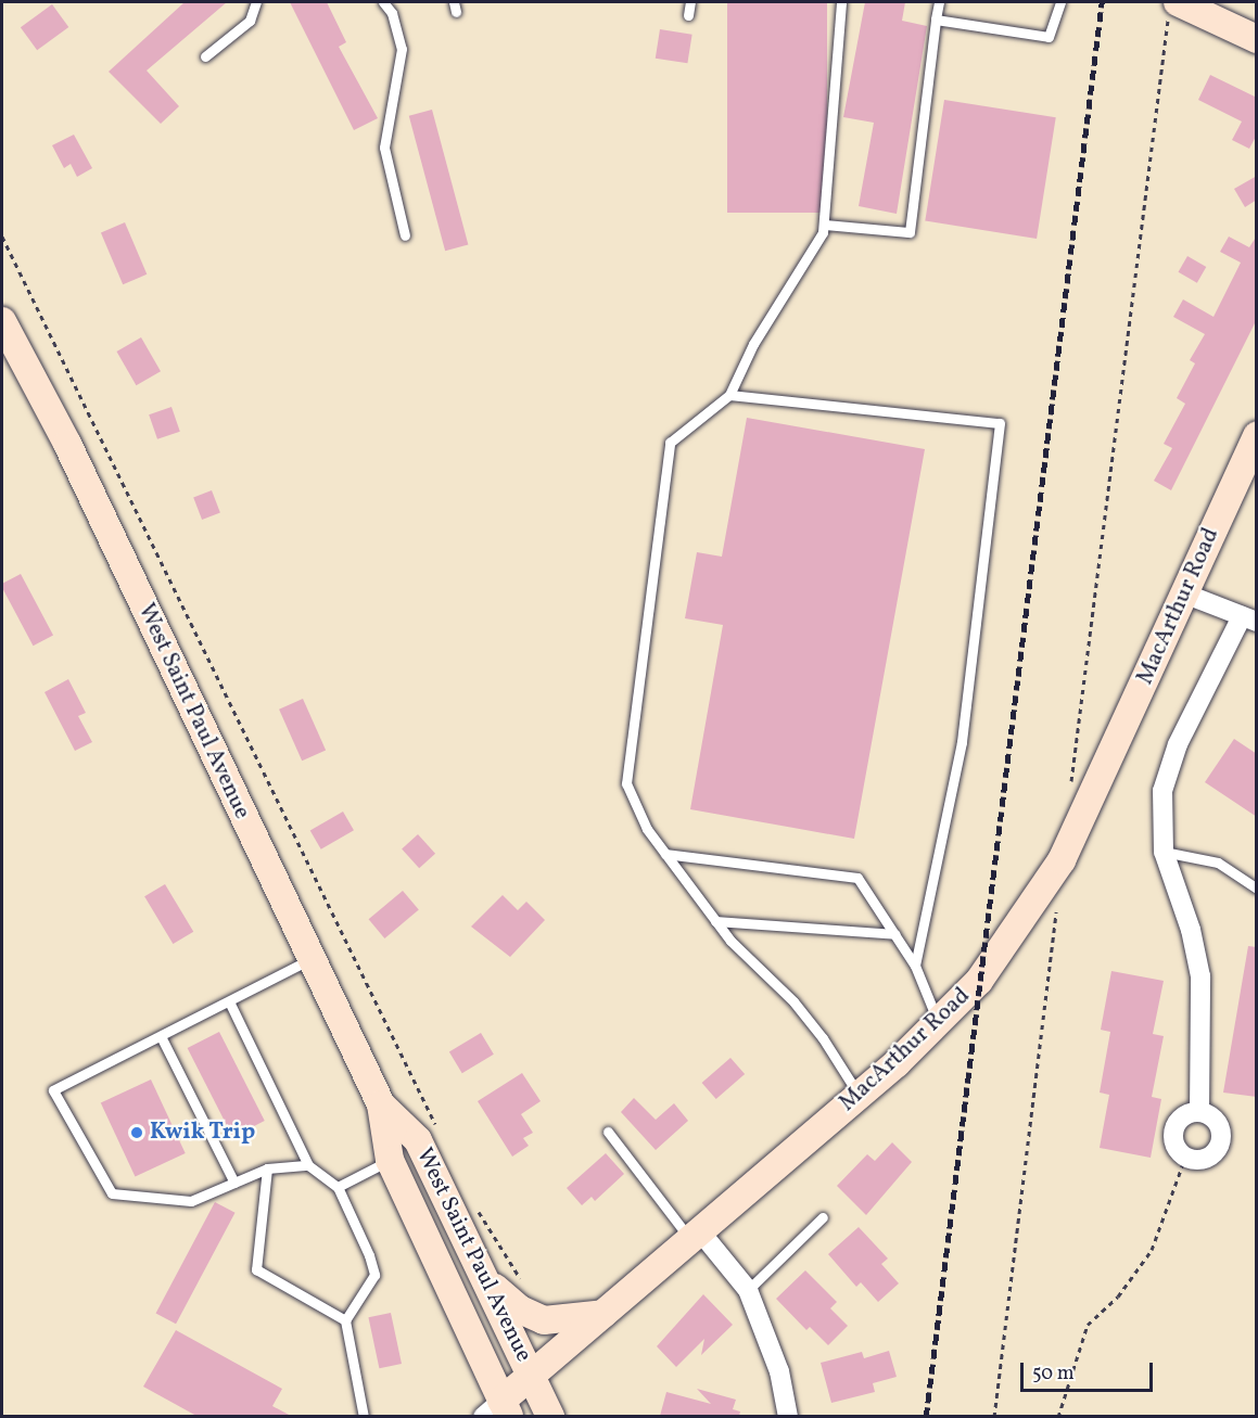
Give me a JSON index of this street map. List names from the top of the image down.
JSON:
{
  "streets": {
    "main road": ["MacArthur Road", "West Saint Paul Avenue"]
  },
  "crossings": [
    ["MacArthur Road", "West Saint Paul Avenue"]
  ],
  "places": ["Kwik Trip"],
  "scale_bar": "50 m"
}
